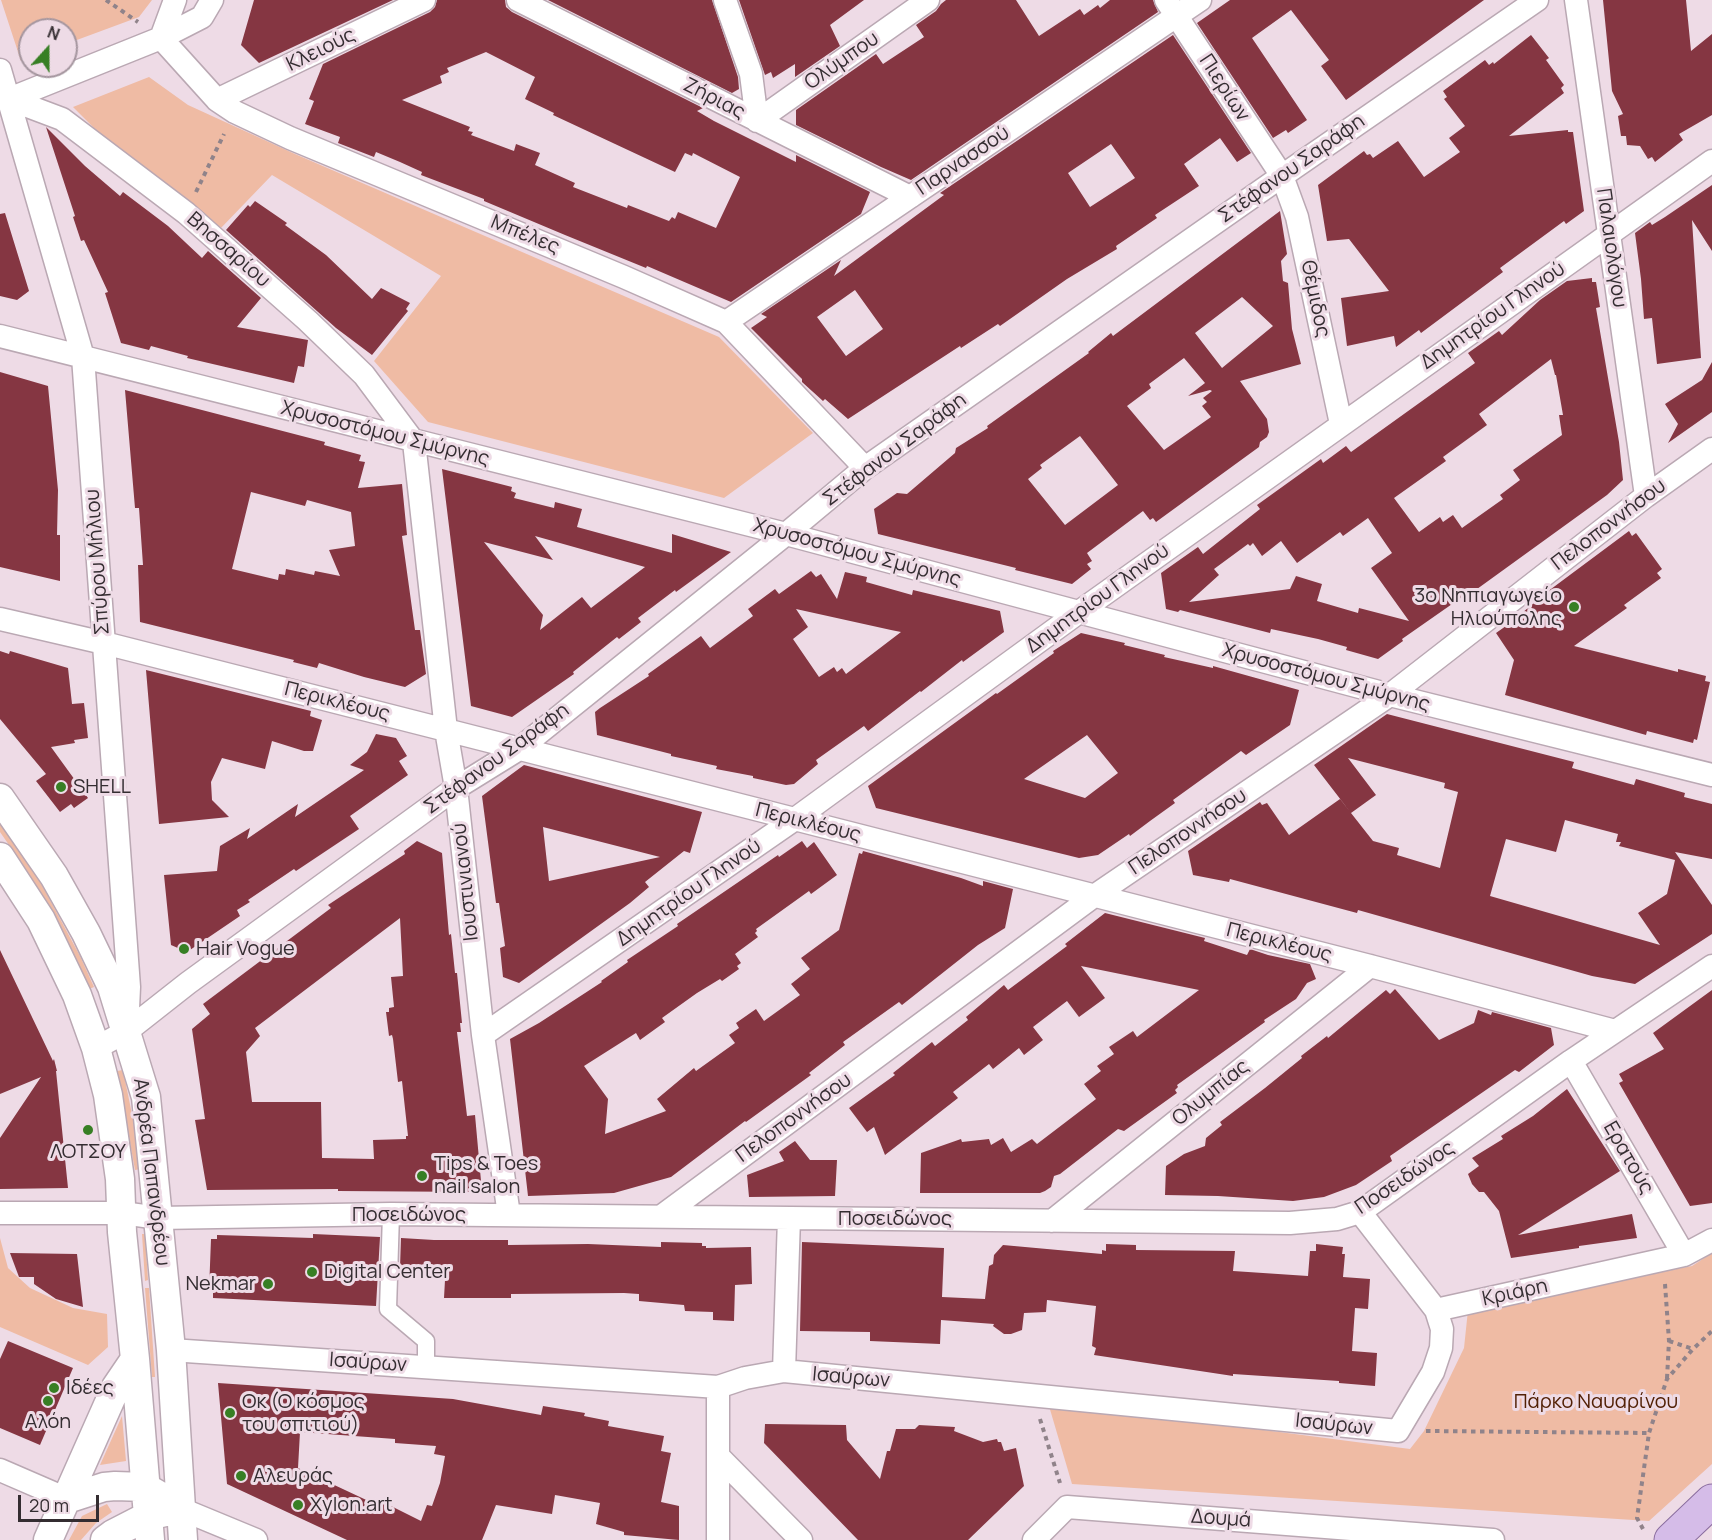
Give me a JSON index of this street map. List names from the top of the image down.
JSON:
{
  "streets": {
    "street": [
      "Κλειούς",
      "Ολύμπου",
      "Πιερίων",
      "Ζήριας",
      "Παρνασσού",
      "Στέφανου Σαράφη",
      "Μπέλες",
      "Παλαιολόγου",
      "Βησσαρίου",
      "Θέμιδος",
      "Δημητρίου Γληνού",
      "Χρυσοστόμου Σμύρνης",
      "Πελοποννήσου",
      "Σπύρου Μήλιου",
      "Περικλέους",
      "Ιουστινιανού",
      "Ολυμπίας",
      "Ερατούς",
      "Ανδρέα Παπανδρέου",
      "Ποσειδώνος",
      "Κριάρη",
      "Ισαύρων",
      "Δουμά"
    ]
  },
  "crossings": [
    ["Κλειούς", "Μπέλες"],
    ["Ολύμπου", "Ζήριας"],
    ["Πιερίων", "Παρνασσού"],
    ["Πιερίων", "Στέφανου Σαράφη"],
    ["Πιερίων", "Θέμιδος"],
    ["Ζήριας", "Παρνασσού"],
    ["Παρνασσού", "Μπέλες"],
    ["Στέφανου Σαράφη", "Μπέλες"],
    ["Στέφανου Σαράφη", "Θέμιδος"],
    ["Στέφανου Σαράφη", "Χρυσοστόμου Σμύρνης"],
    ["Στέφανου Σαράφη", "Σπύρου Μήλιου"],
    ["Στέφανου Σαράφη", "Περικλέους"],
    ["Στέφανου Σαράφη", "Ιουστινιανού"],
    ["Στέφανου Σαράφη", "Ανδρέα Παπανδρέου"],
    ["Παλαιολόγου", "Δημητρίου Γληνού"],
    ["Παλαιολόγου", "Πελοποννήσου"],
    ["Βησσαρίου", "Χρυσοστόμου Σμύρνης"],
    ["Βησσαρίου", "Σπύρου Μήλιου"],
    ["Βησσαρίου", "Ιουστινιανού"],
    ["Θέμιδος", "Δημητρίου Γληνού"],
    ["Δημητρίου Γληνού", "Χρυσοστόμου Σμύρνης"],
    ["Δημητρίου Γληνού", "Περικλέους"],
    ["Δημητρίου Γληνού", "Ιουστινιανού"],
    ["Χρυσοστόμου Σμύρνης", "Πελοποννήσου"],
    ["Χρυσοστόμου Σμύρνης", "Σπύρου Μήλιου"],
    ["Χρυσοστόμου Σμύρνης", "Ιουστινιανού"],
    ["Πελοποννήσου", "Περικλέους"],
    ["Πελοποννήσου", "Ποσειδώνος"],
    ["Σπύρου Μήλιου", "Περικλέους"],
    ["Σπύρου Μήλιου", "Ανδρέα Παπανδρέου"],
    ["Περικλέους", "Ιουστινιανού"],
    ["Περικλέους", "Ολυμπίας"],
    ["Περικλέους", "Ποσειδώνος"],
    ["Ιουστινιανού", "Ποσειδώνος"],
    ["Ολυμπίας", "Ποσειδώνος"],
    ["Ερατούς", "Ποσειδώνος"],
    ["Ερατούς", "Κριάρη"],
    ["Ανδρέα Παπανδρέου", "Ποσειδώνος"],
    ["Ανδρέα Παπανδρέου", "Ισαύρων"],
    ["Κριάρη", "Ισαύρων"]
  ],
  "parks": ["Πάρκο Ναυαρίνου"],
  "places": [
    "3o Νηπιαγωγείο Ηλιούπολης",
    "SHELL",
    "Hair Vogue",
    "ΛΟΤΣΟΥ",
    "Tips & Toes nail salon",
    "Digital Center",
    "Nekmar",
    "Ιδέες",
    "Αλόη",
    "Οκ (Ο κόσμος του σπιτιού)",
    "Αλευράς",
    "Xylon.art"
  ],
  "scale_bar": "20 m",
  "north": "top"
}
